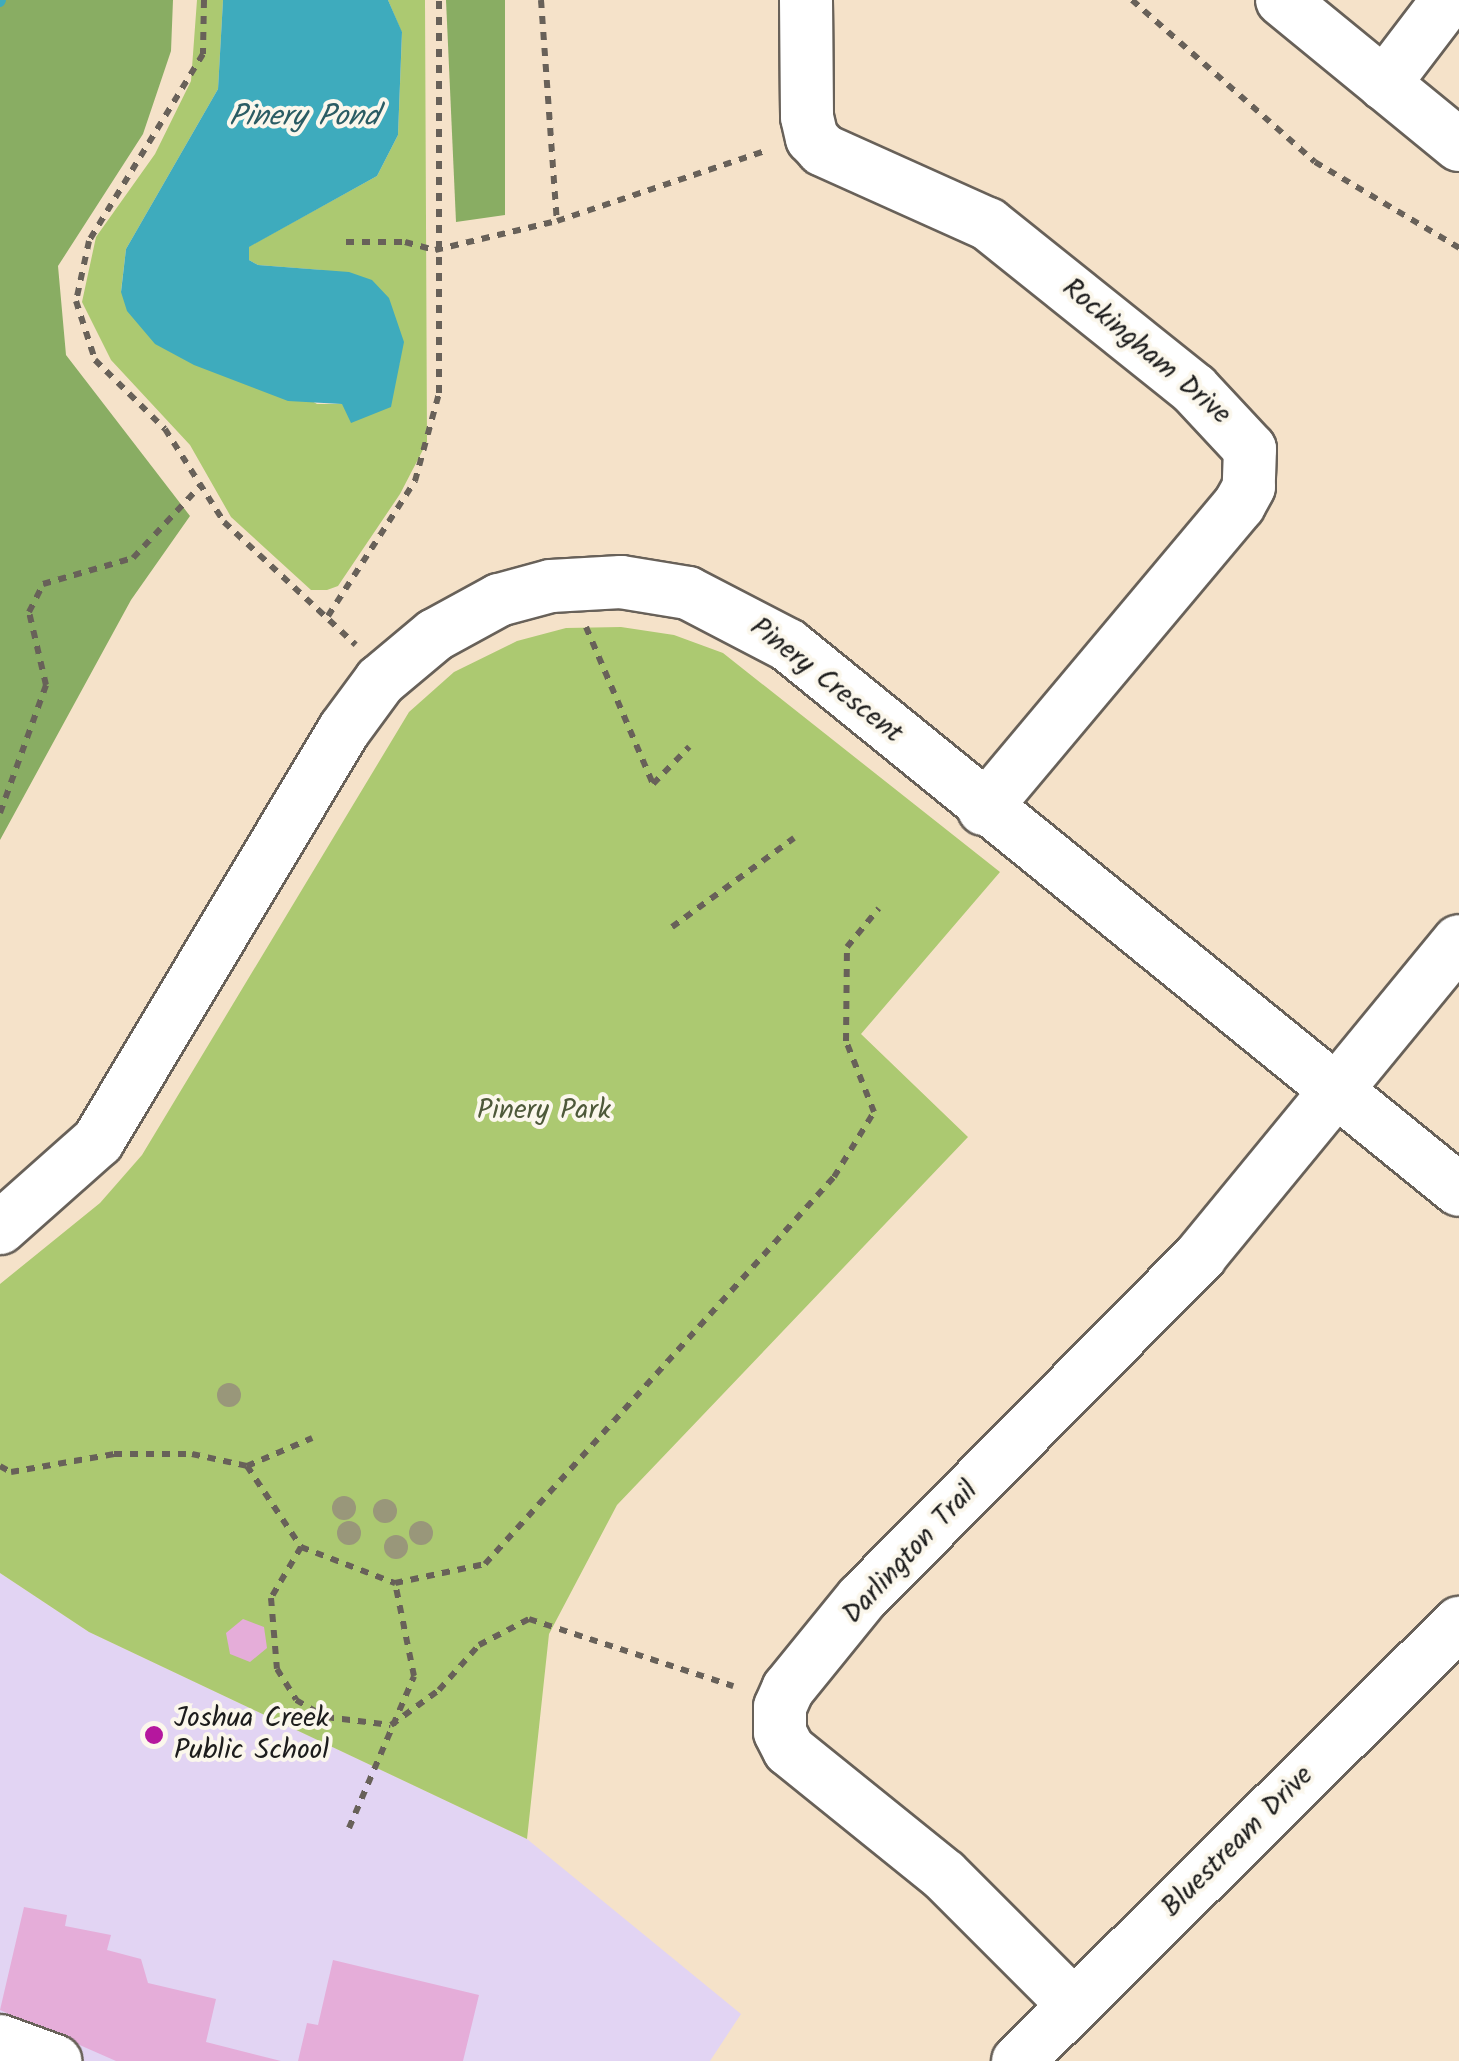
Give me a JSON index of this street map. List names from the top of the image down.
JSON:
{
  "streets": {
    "street": [
      "Rockingham Drive",
      "Pinery Crescent",
      "Darlington Trail",
      "Bluestream Drive"
    ]
  },
  "crossings": [
    ["Rockingham Drive", "Pinery Crescent"],
    ["Pinery Crescent", "Darlington Trail"],
    ["Darlington Trail", "Bluestream Drive"]
  ],
  "water": ["Pinery Pond"],
  "parks": ["Pinery Park"],
  "places": ["Joshua Creek Public School"]
}
